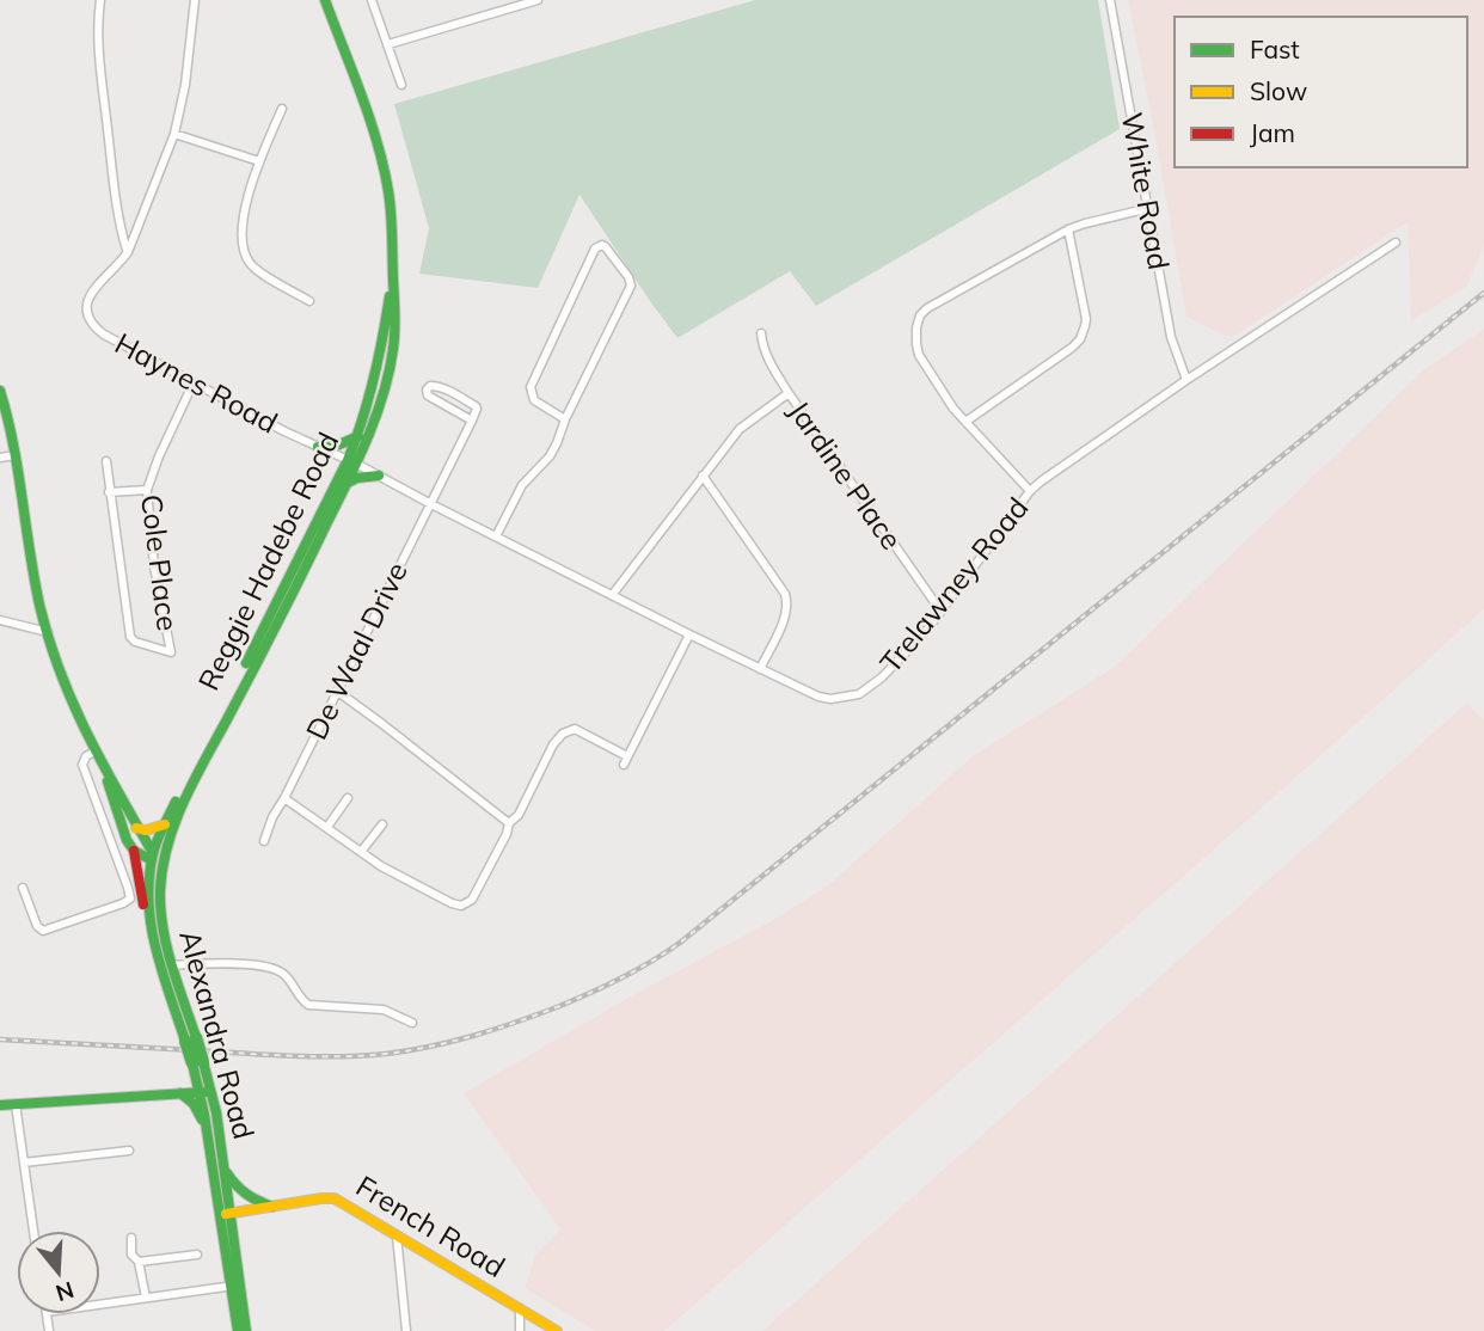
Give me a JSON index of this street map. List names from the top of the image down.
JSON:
{
  "streets": {
    "main road": ["Reggie Hadebe Road", "Alexandra Road", "French Road"],
    "street": [
      "White Road",
      "Haynes Road",
      "Jardine Place",
      "Cole Place",
      "Trelawney Road",
      "De Waal Drive"
    ]
  },
  "crossings": [
    ["White Road", "Trelawney Road"],
    ["Haynes Road", "Reggie Hadebe Road"],
    ["Haynes Road", "Cole Place"],
    ["Haynes Road", "Trelawney Road"],
    ["Jardine Place", "Trelawney Road"],
    ["Reggie Hadebe Road", "Trelawney Road"],
    ["Reggie Hadebe Road", "Alexandra Road"],
    ["Trelawney Road", "De Waal Drive"],
    ["Alexandra Road", "French Road"]
  ],
  "legend": ["Fast", "Slow", "Jam"],
  "north": "bottom"
}
